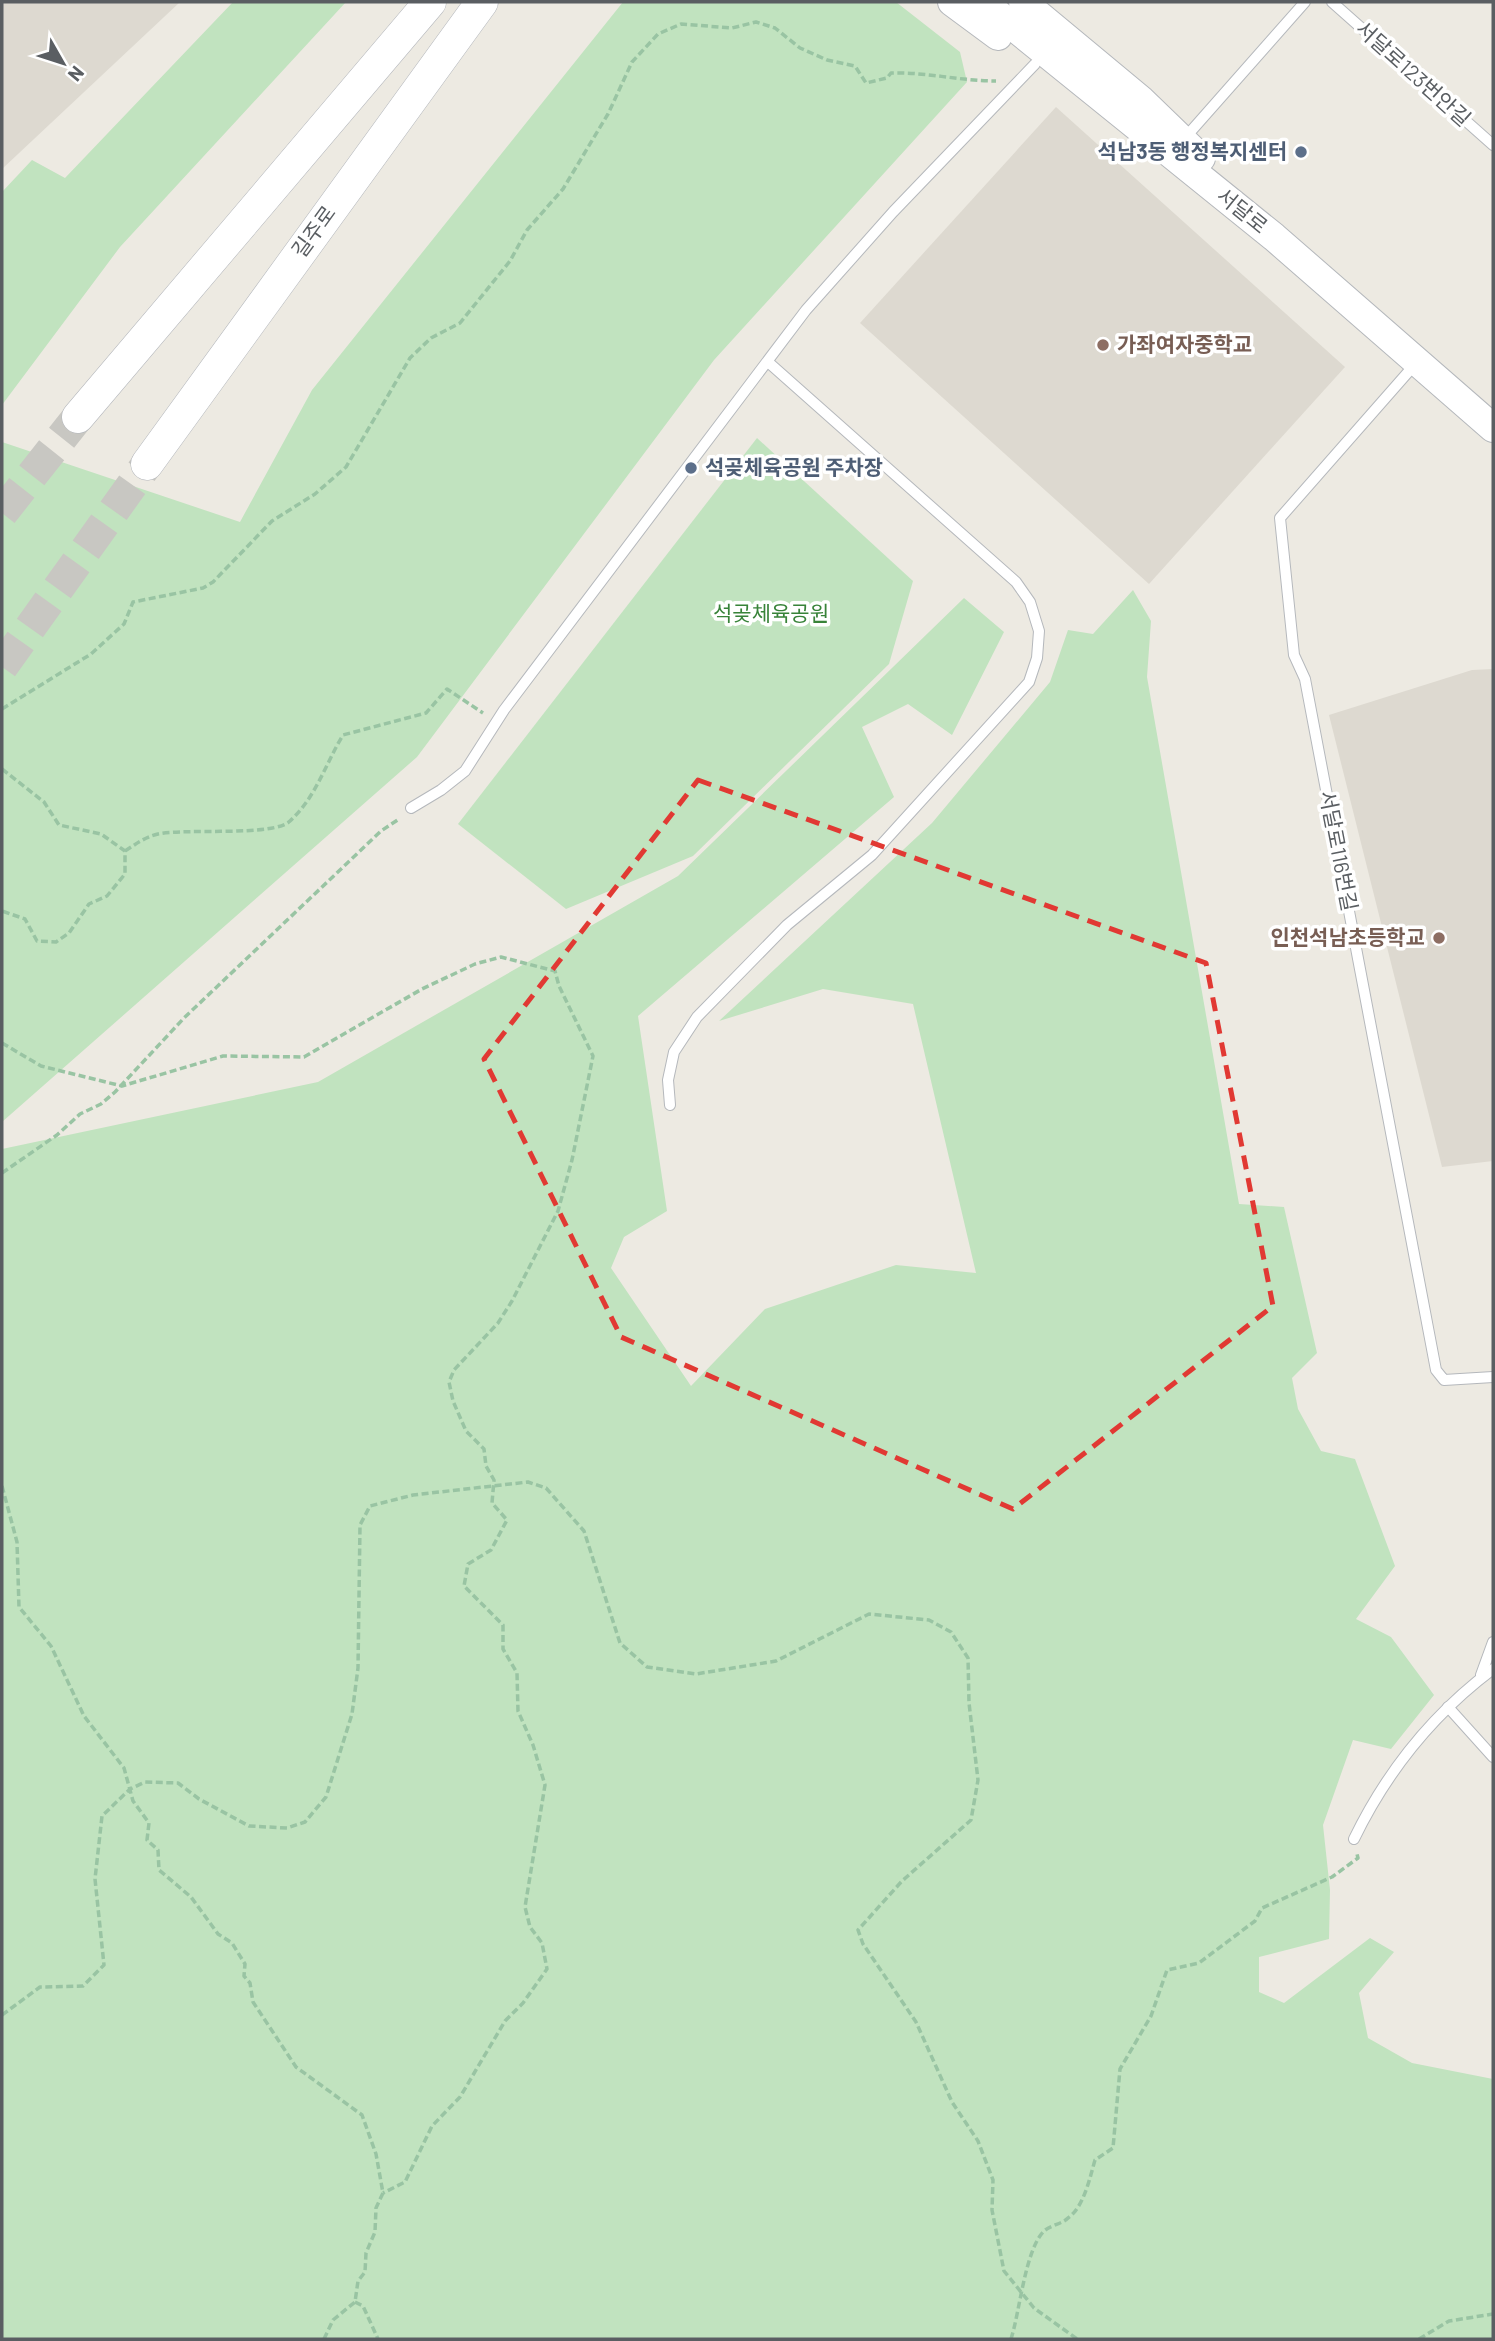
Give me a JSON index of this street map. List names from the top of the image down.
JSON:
{
  "streets": {
    "main road": ["길주로"],
    "street": ["서달로"],
    "lane": ["서달로123번안길", "서달로116번길"]
  },
  "crossings": [
    ["서달로", "서달로116번길"]
  ],
  "parks": ["석곶체육공원"],
  "places": [
    "석남3동 행정복지센터",
    "가좌여자중학교",
    "석곶체육공원 주차장",
    "인천석남초등학교"
  ],
  "north": "bottom right"
}
